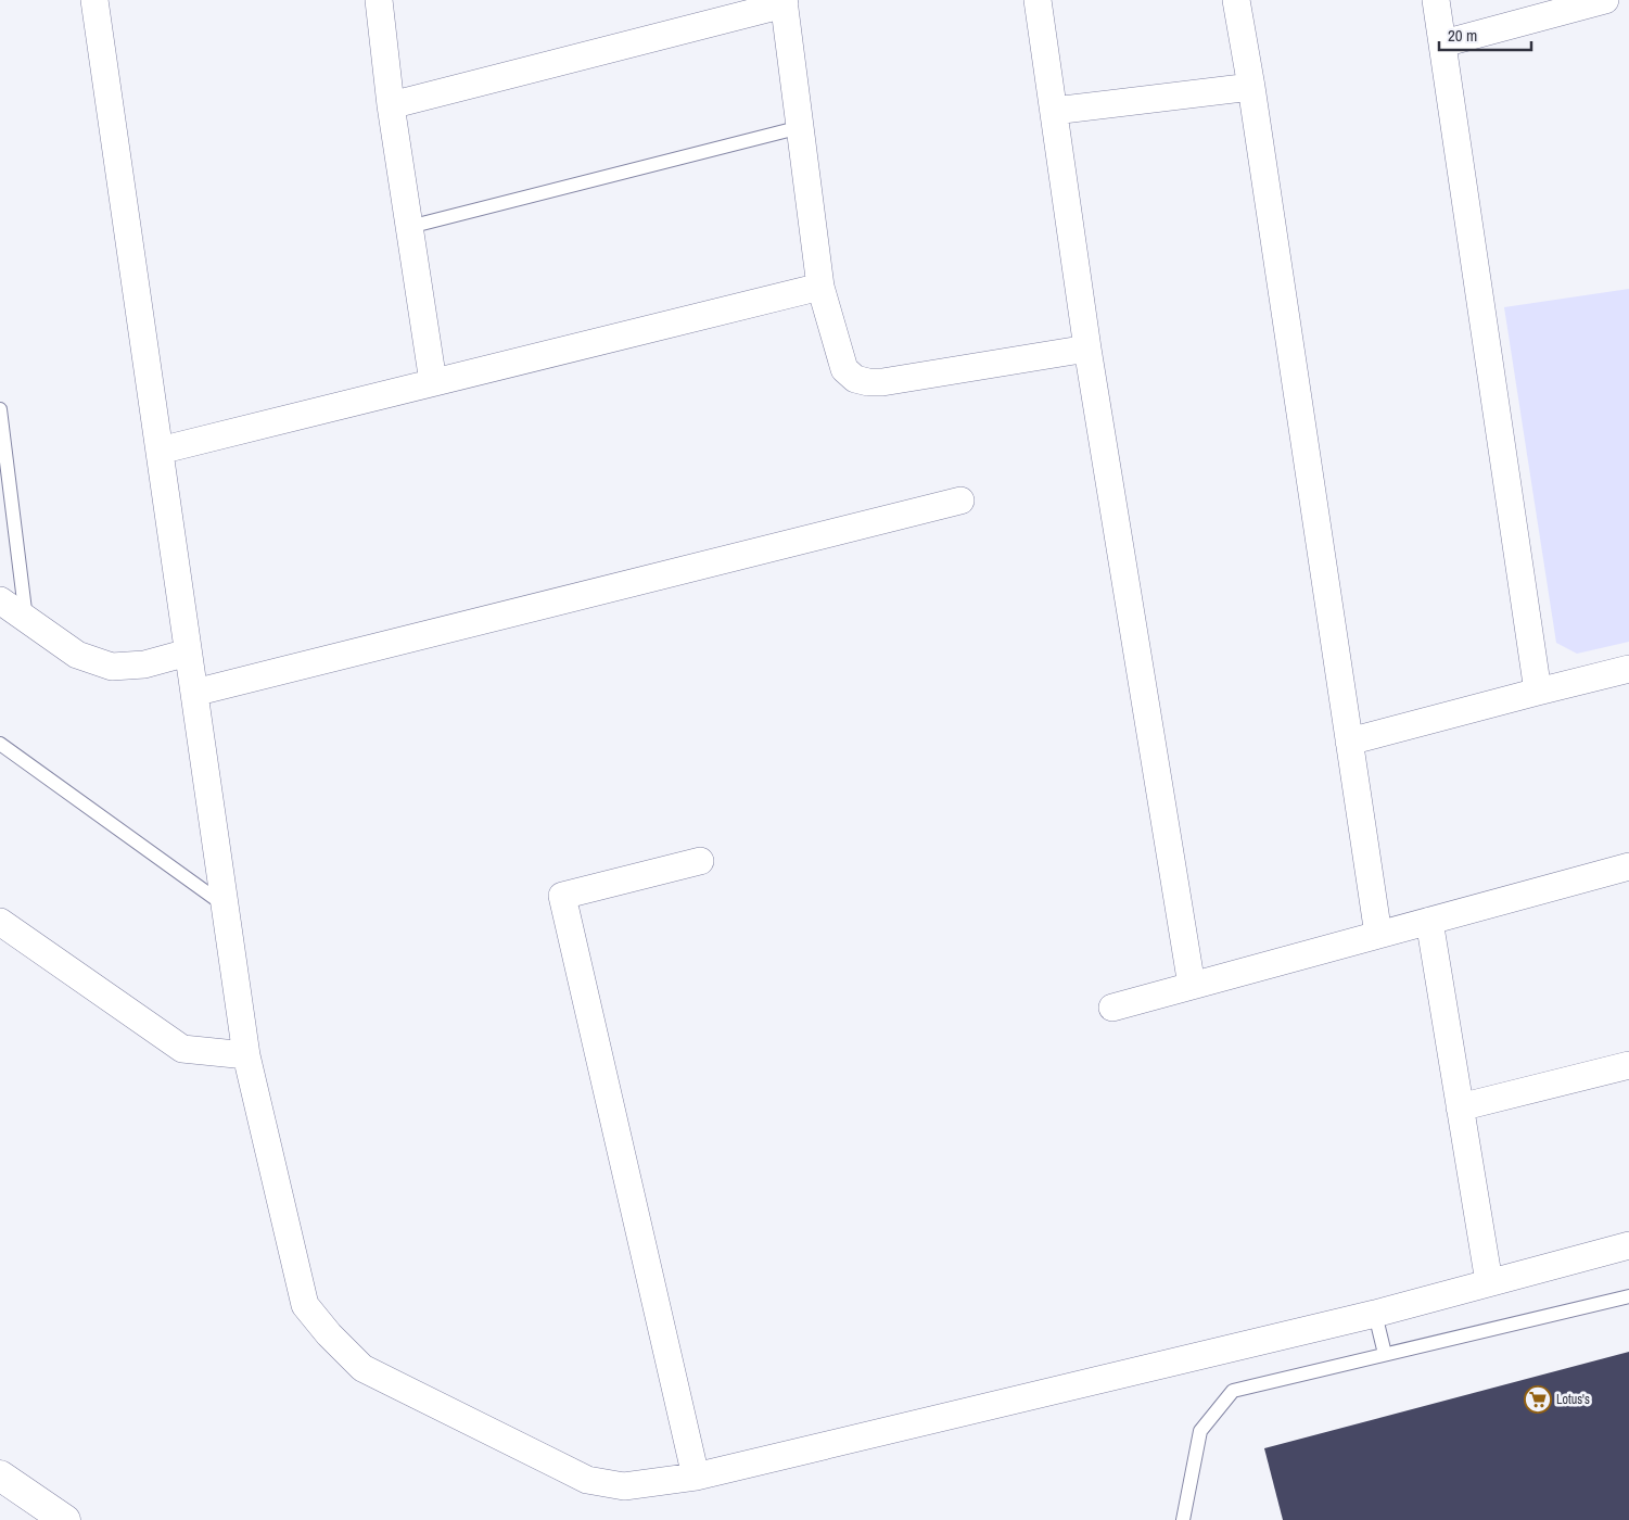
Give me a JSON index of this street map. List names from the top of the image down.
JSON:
{
  "places": {
    "supermarket": ["Lotus's"]
  },
  "scale_bar": "20 m"
}
